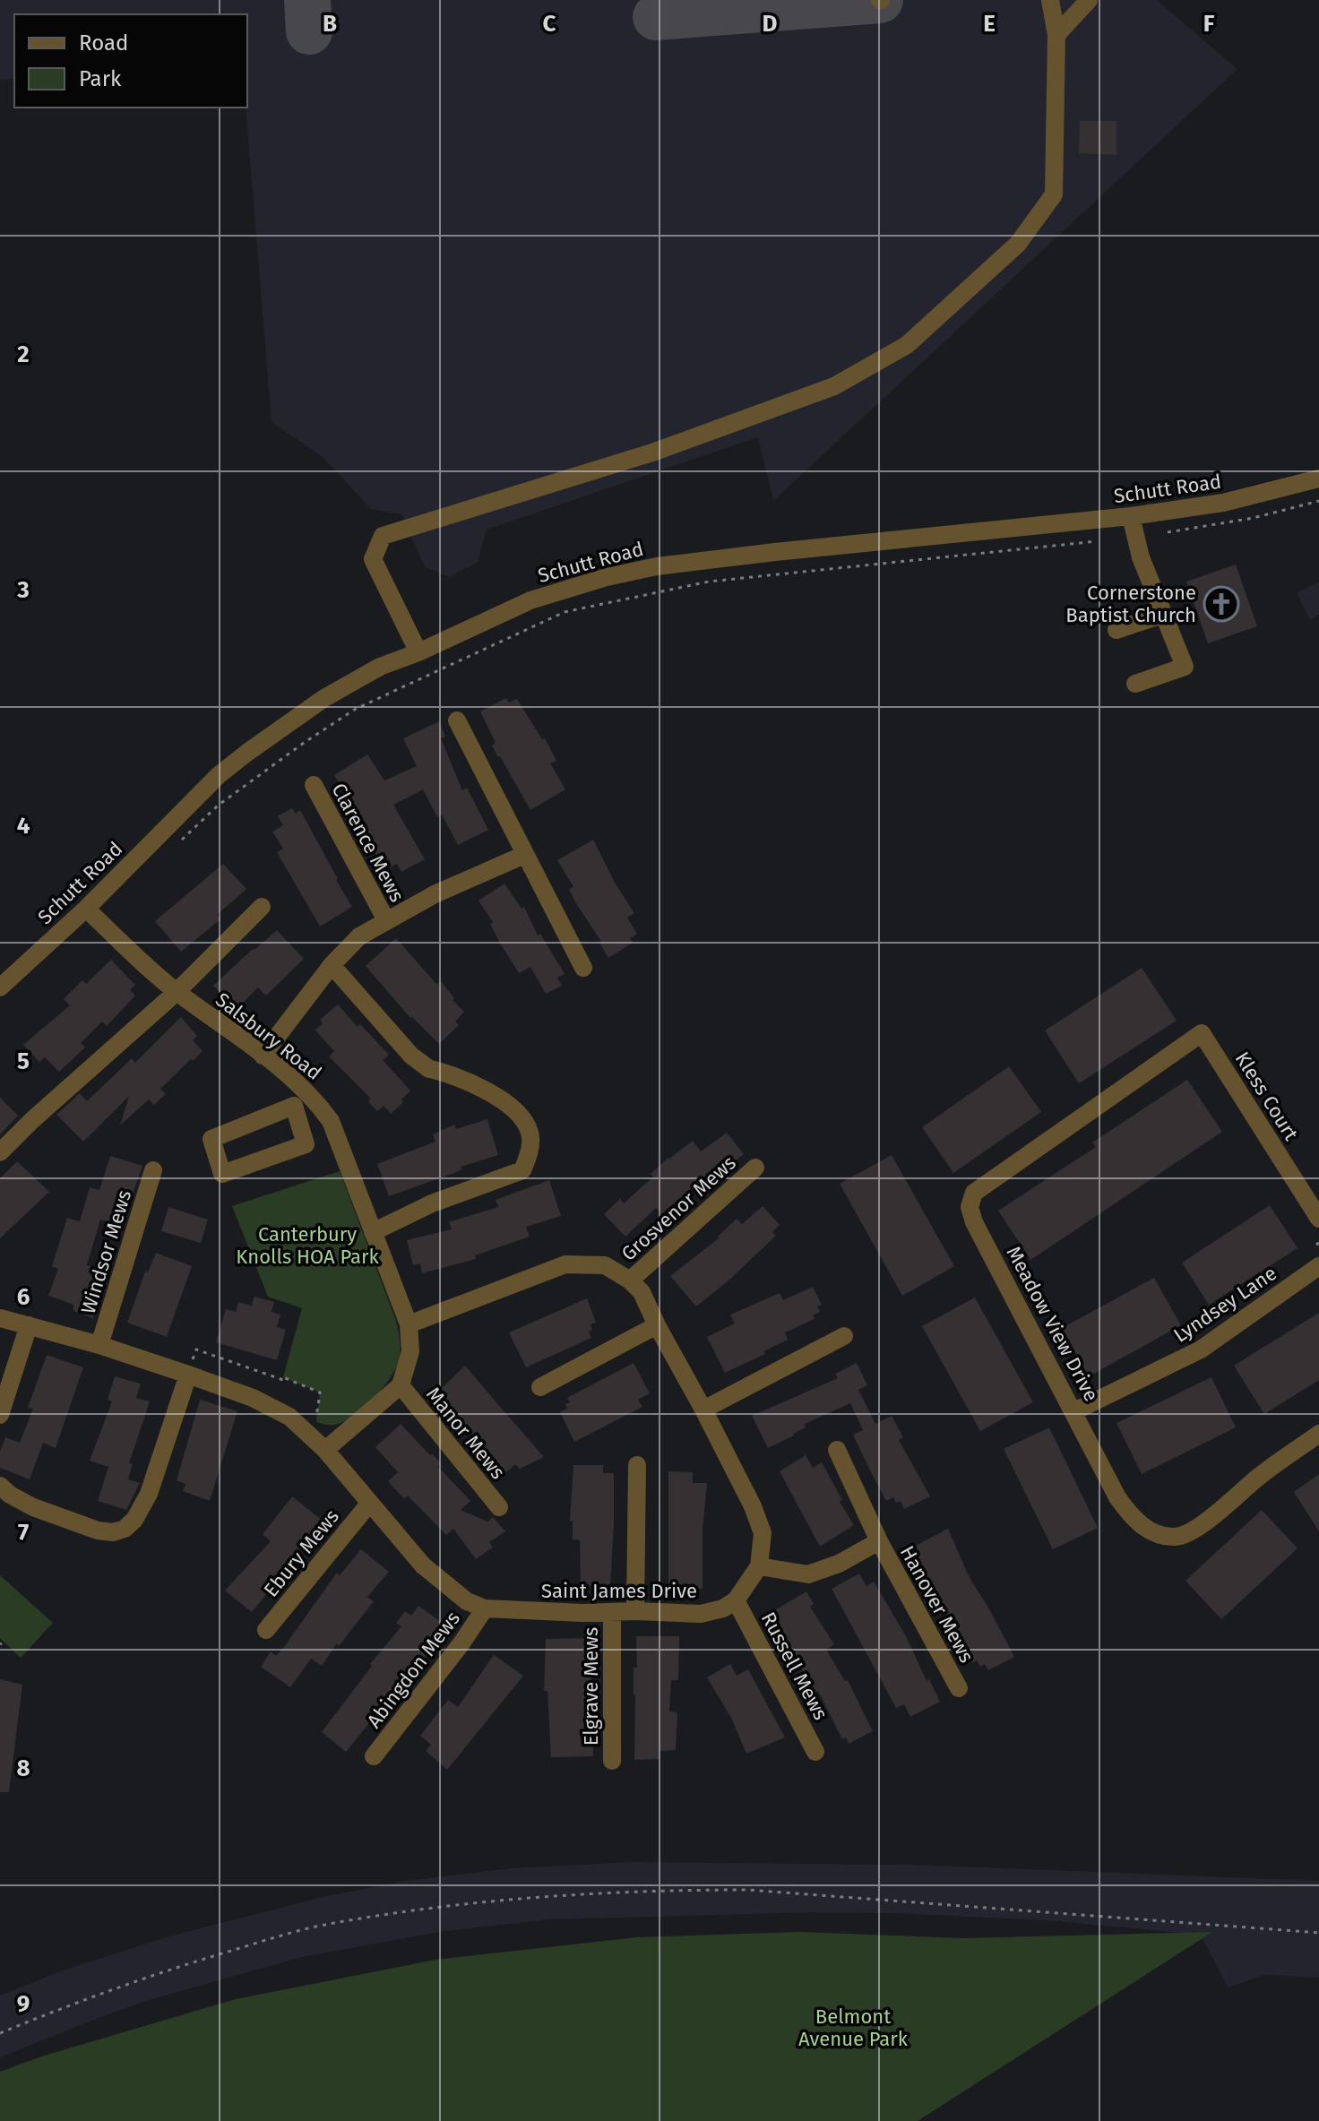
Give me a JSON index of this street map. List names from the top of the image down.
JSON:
{
  "streets": {
    "street": [
      "Schutt Road",
      "Clarence Mews",
      "Salsbury Road",
      "Kless Court",
      "Grosvenor Mews",
      "Windsor Mews",
      "Lyndsey Lane",
      "Meadow View Drive",
      "Manor Mews",
      "Ebury Mews",
      "Saint James Drive",
      "Hanover Mews",
      "Russell Mews",
      "Abingdon Mews",
      "Elgrave Mews"
    ]
  },
  "crossings": [
    ["Schutt Road", "Salsbury Road"],
    ["Salsbury Road", "Manor Mews"],
    ["Kless Court", "Meadow View Drive"],
    ["Windsor Mews", "Saint James Drive"],
    ["Lyndsey Lane", "Meadow View Drive"],
    ["Ebury Mews", "Saint James Drive"],
    ["Saint James Drive", "Russell Mews"],
    ["Saint James Drive", "Abingdon Mews"],
    ["Saint James Drive", "Elgrave Mews"]
  ],
  "parks": ["Canterbury Knolls HOA Park", "Belmont Avenue Park"],
  "places": {
    "church": ["Cornerstone Baptist Church"]
  },
  "legend": ["Road", "Park"],
  "grid": {
    "columns": [
      "B",
      "C",
      "D",
      "E",
      "F"
    ],
    "rows": [
      "2",
      "3",
      "4",
      "5",
      "6",
      "7",
      "8",
      "9"
    ]
  }
}
